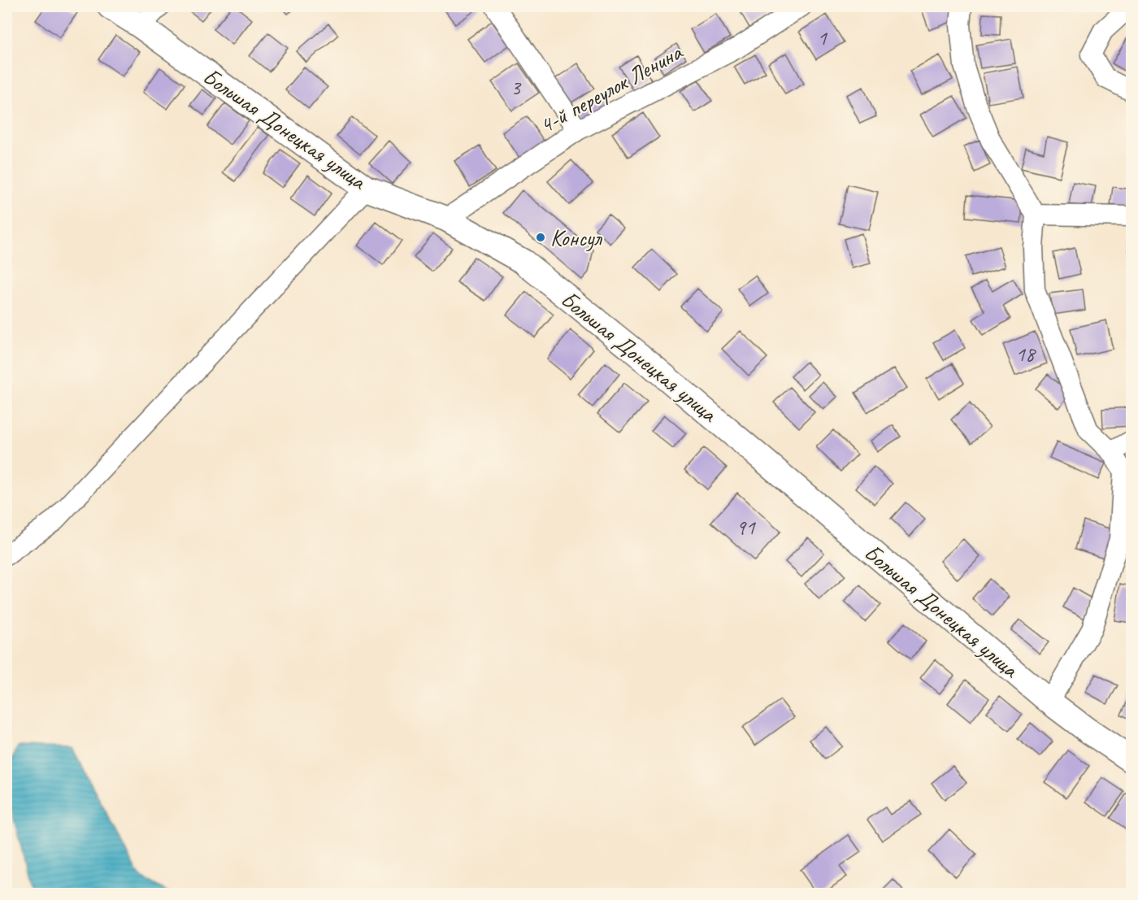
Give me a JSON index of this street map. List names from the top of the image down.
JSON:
{
  "streets": {
    "street": ["4-й переулок Ленина", "Большая Донецкая улица"]
  },
  "crossings": [
    ["4-й переулок Ленина", "Большая Донецкая улица"]
  ],
  "places": ["Консул"],
  "house_numbers": [
    "1",
    "3",
    "18",
    "91"
  ]
}
